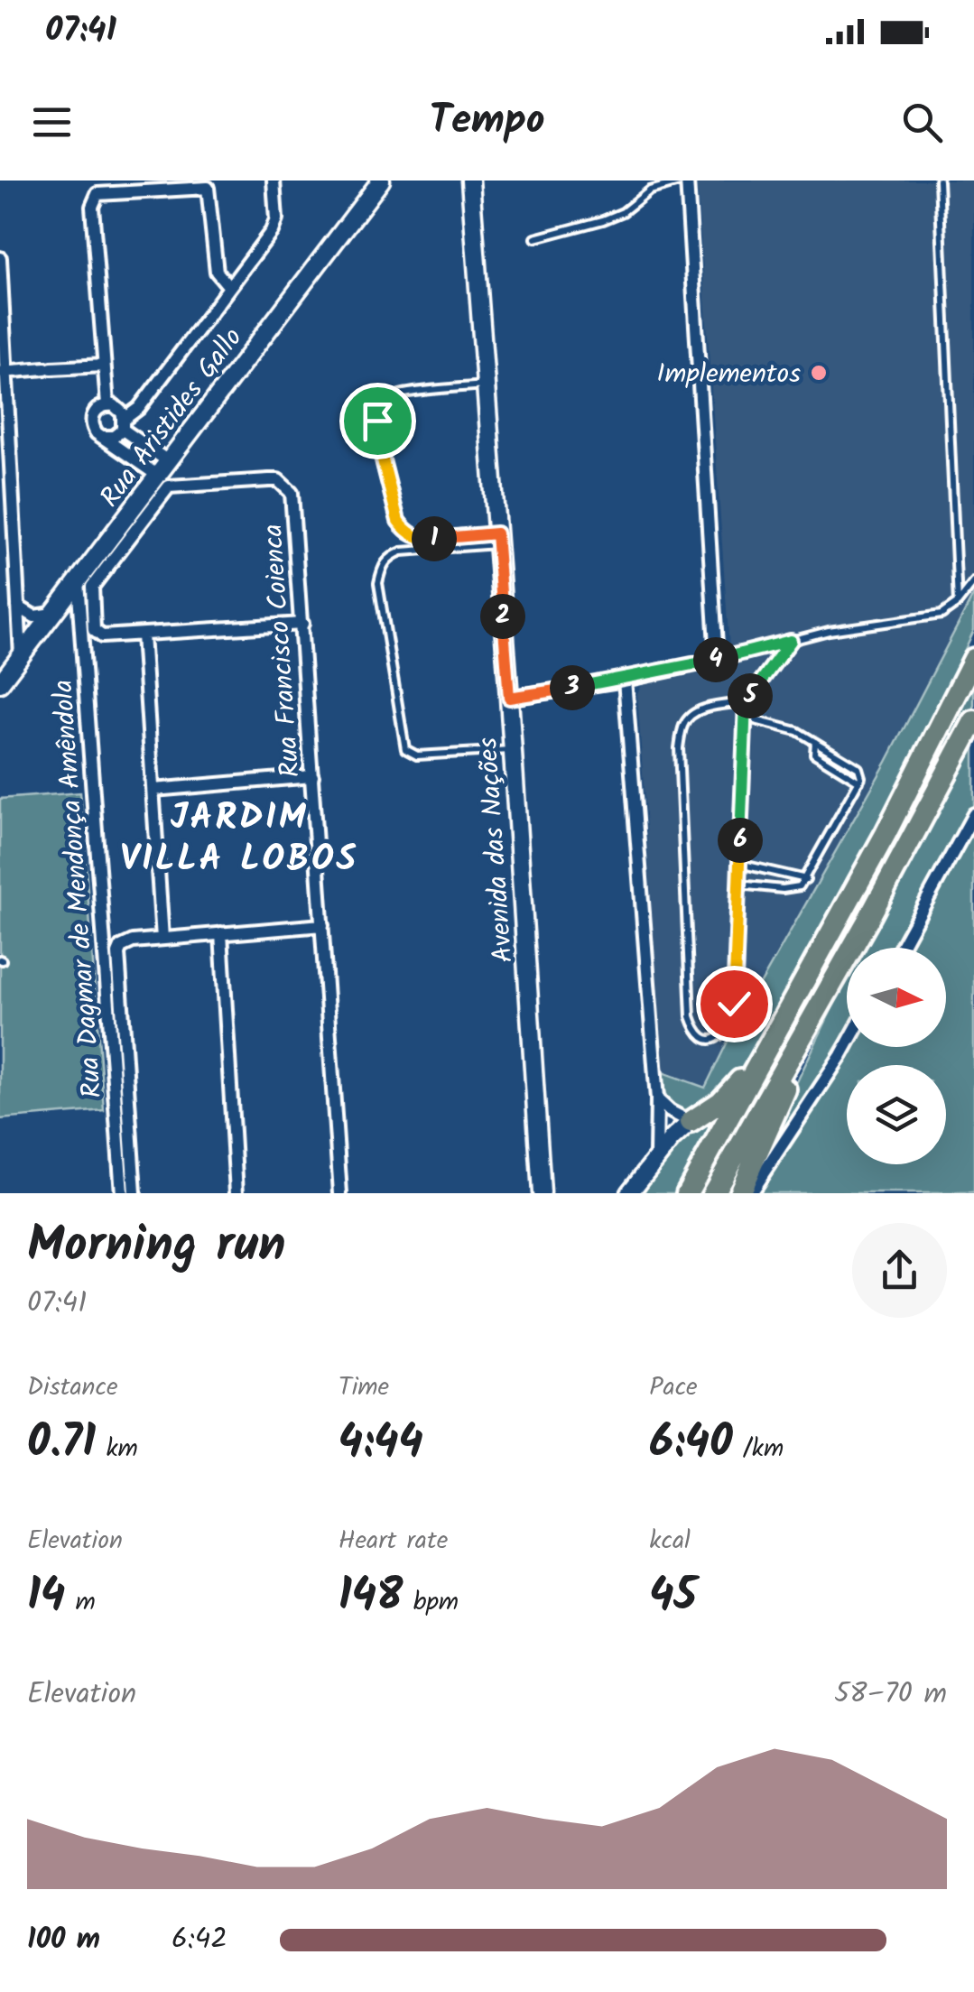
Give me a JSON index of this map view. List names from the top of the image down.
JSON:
{
  "streets": {
    "street": [
      "Rua Aristides Gallo",
      "Rua Francisco Coienca",
      "Avenida das Nações",
      "Rua Dagmar de Mendonça Amêndola"
    ]
  },
  "crossings": [
    ["Rua Aristides Gallo", "Rua Dagmar de Mendonça Amêndola"]
  ],
  "districts": ["JARDIM VILLA LOBOS"],
  "places": ["Implementos"],
  "north": "right",
  "page": {
    "status": "07:41",
    "header": "Tempo",
    "pins": [
      "1",
      "2",
      "4",
      "3",
      "5",
      "6"
    ],
    "heading": ["Morning run", "07:41"],
    "stats": [
      ["Distance", "0.71 km"],
      ["Time", "4:44"],
      ["Pace", "6:40 /km"],
      ["Elevation", "14 m"],
      ["Heart rate", "148 bpm"],
      ["kcal", "45"]
    ],
    "chart": ["Elevation", "58–70 m"],
    "list": [
      {
        "name": "100 m",
        "note": "6:42"
      }
    ]
  }
}
